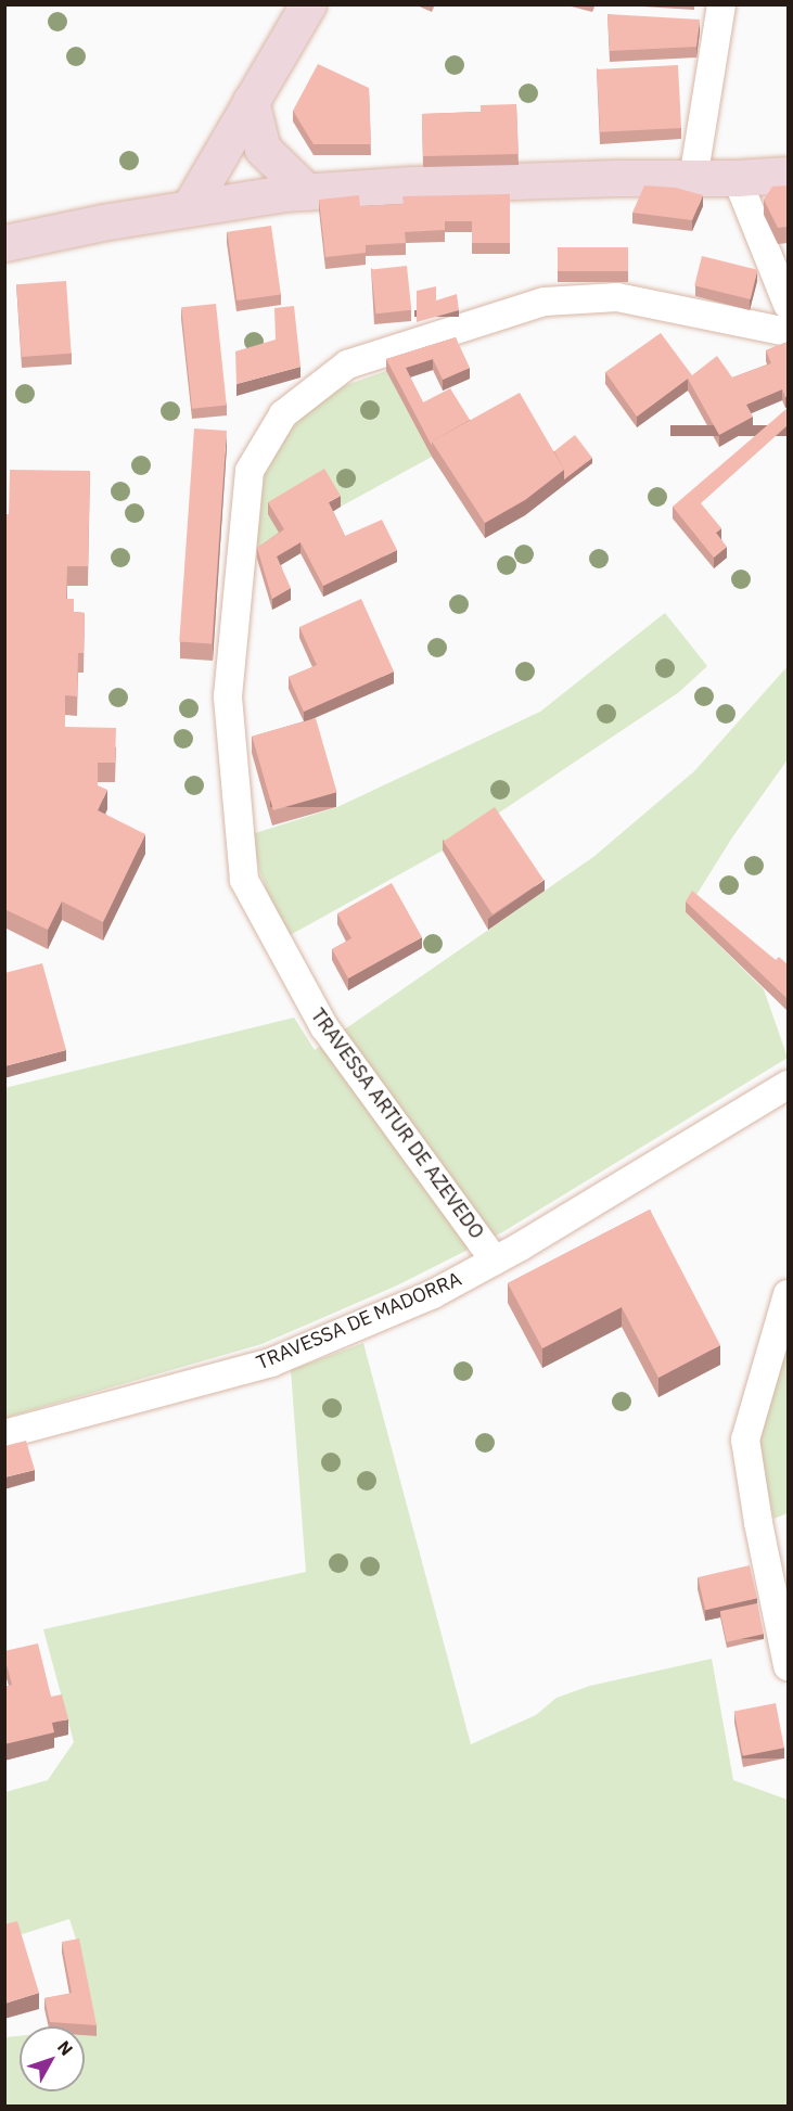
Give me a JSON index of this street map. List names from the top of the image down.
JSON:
{
  "streets": {
    "street": ["TRAVESSA ARTUR DE AZEVEDO", "TRAVESSA DE MADORRA"]
  },
  "crossings": [
    ["TRAVESSA ARTUR DE AZEVEDO", "TRAVESSA DE MADORRA"]
  ],
  "north": "top right"
}
